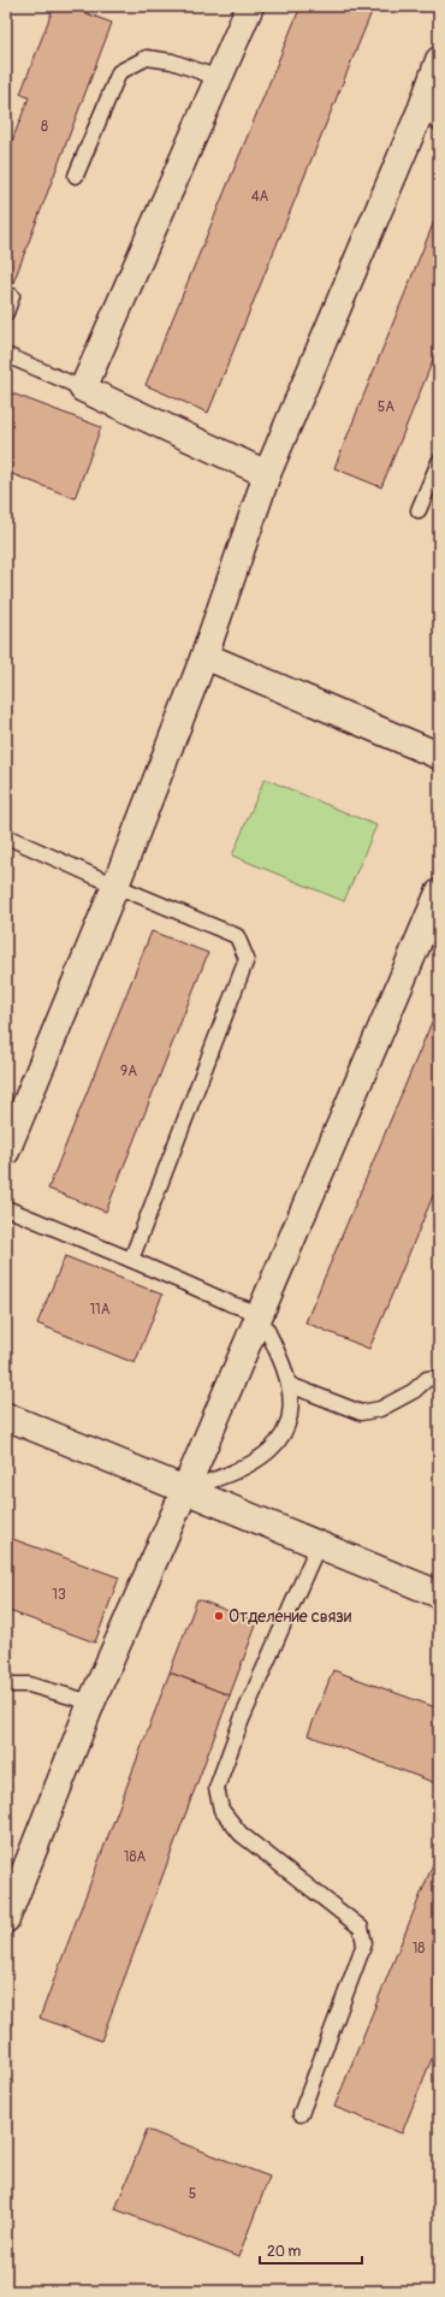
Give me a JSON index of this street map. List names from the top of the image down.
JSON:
{
  "places": ["Отделение связи"],
  "house_numbers": [
    "8",
    "4А",
    "5А",
    "9А",
    "11А",
    "13",
    "18А",
    "18",
    "5"
  ],
  "scale_bar": "20 m"
}
